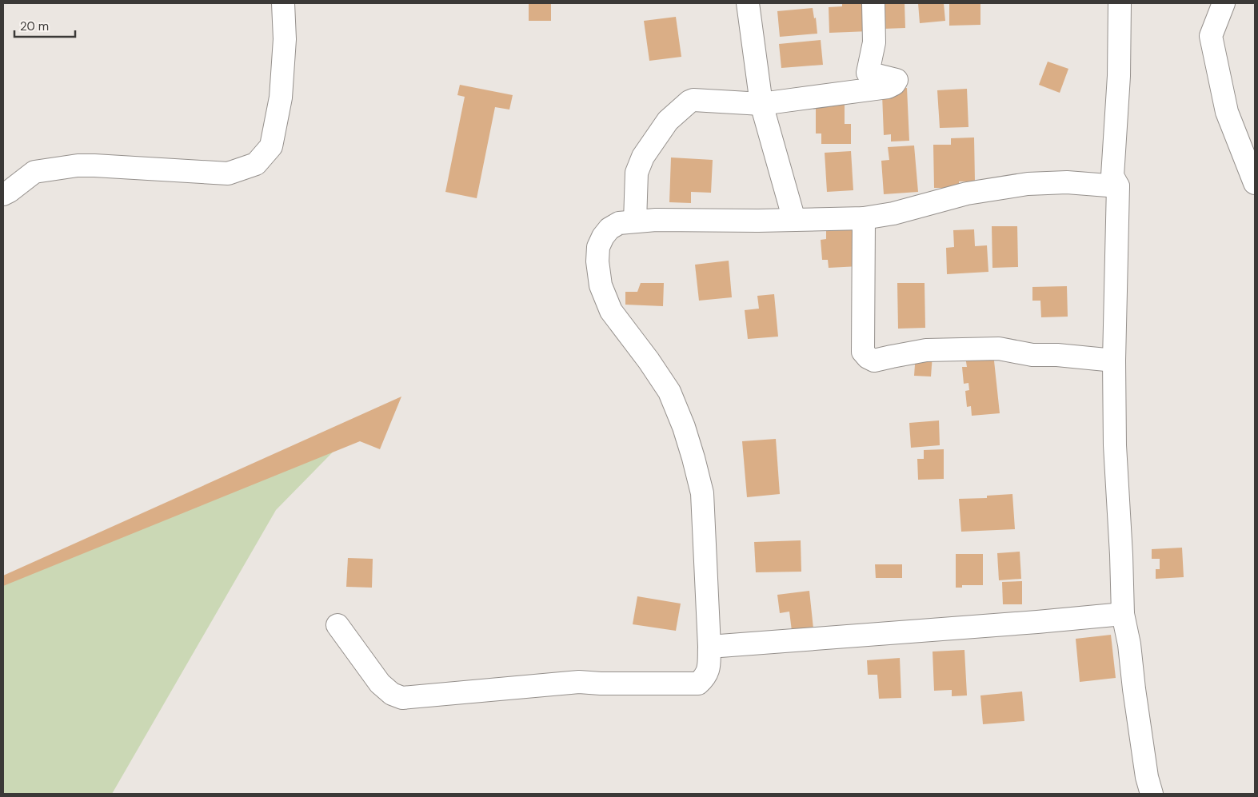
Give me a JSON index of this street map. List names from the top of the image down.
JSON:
{
  "scale_bar": "20 m"
}
